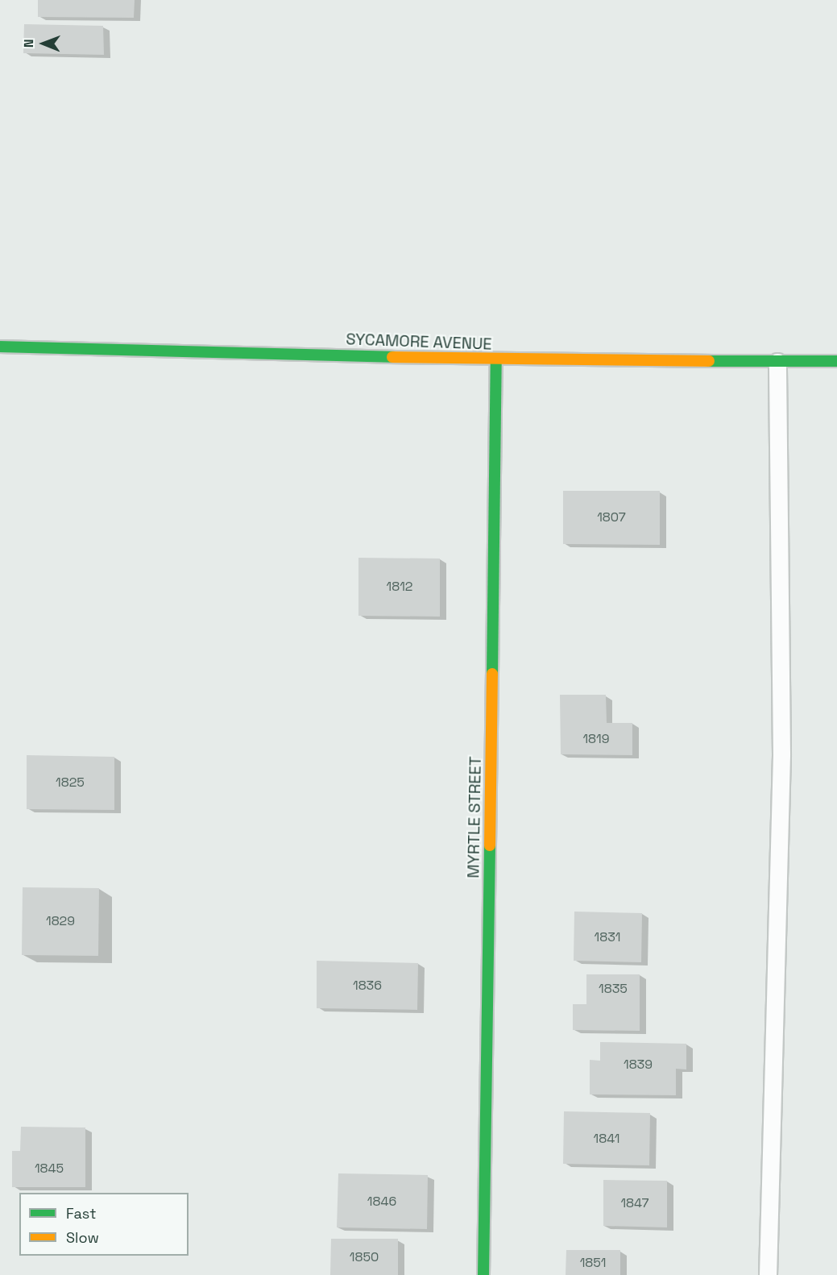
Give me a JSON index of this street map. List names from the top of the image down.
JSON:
{
  "streets": {
    "street": ["SYCAMORE AVENUE", "MYRTLE STREET"]
  },
  "crossings": [
    ["SYCAMORE AVENUE", "MYRTLE STREET"]
  ],
  "house_numbers": [
    "1807",
    "1812",
    "1819",
    "1825",
    "1829",
    "1831",
    "1836",
    "1835",
    "1839",
    "1841",
    "1845",
    "1846",
    "1847",
    "1850",
    "1851"
  ],
  "legend": ["Fast", "Slow"],
  "north": "left"
}
